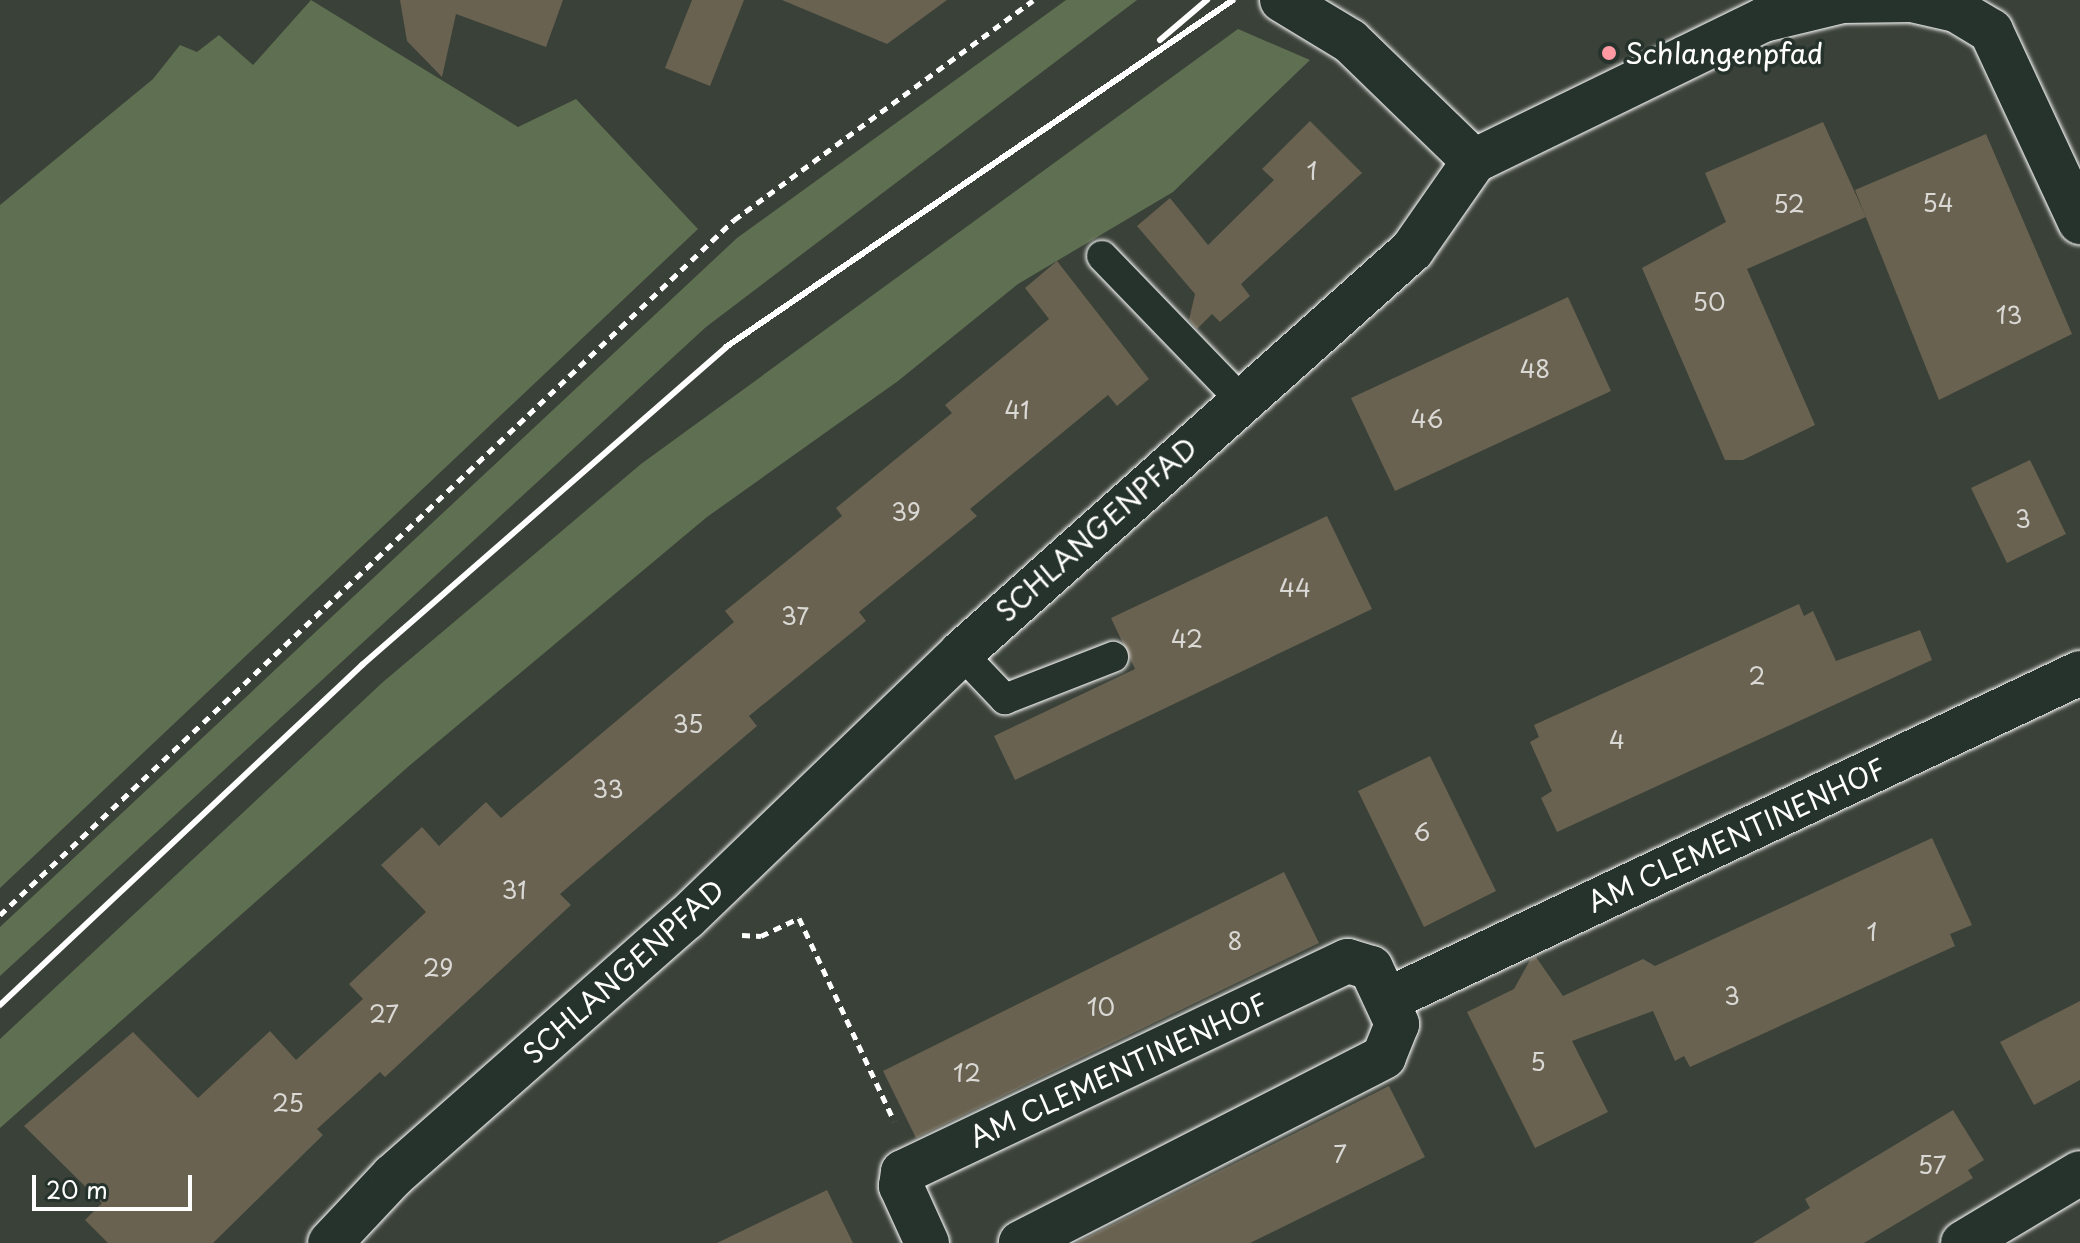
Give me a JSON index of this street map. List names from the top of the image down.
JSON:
{
  "streets": {
    "street": ["SCHLANGENPFAD", "AM CLEMENTINENHOF"]
  },
  "places": ["Schlangenpfad"],
  "house_numbers": [
    "1",
    "54",
    "52",
    "50",
    "13",
    "48",
    "41",
    "46",
    "39",
    "3",
    "44",
    "37",
    "42",
    "2",
    "35",
    "4",
    "33",
    "6",
    "31",
    "1",
    "8",
    "29",
    "3",
    "10",
    "27",
    "5",
    "12",
    "25",
    "7",
    "57"
  ],
  "scale_bar": "20 m"
}
